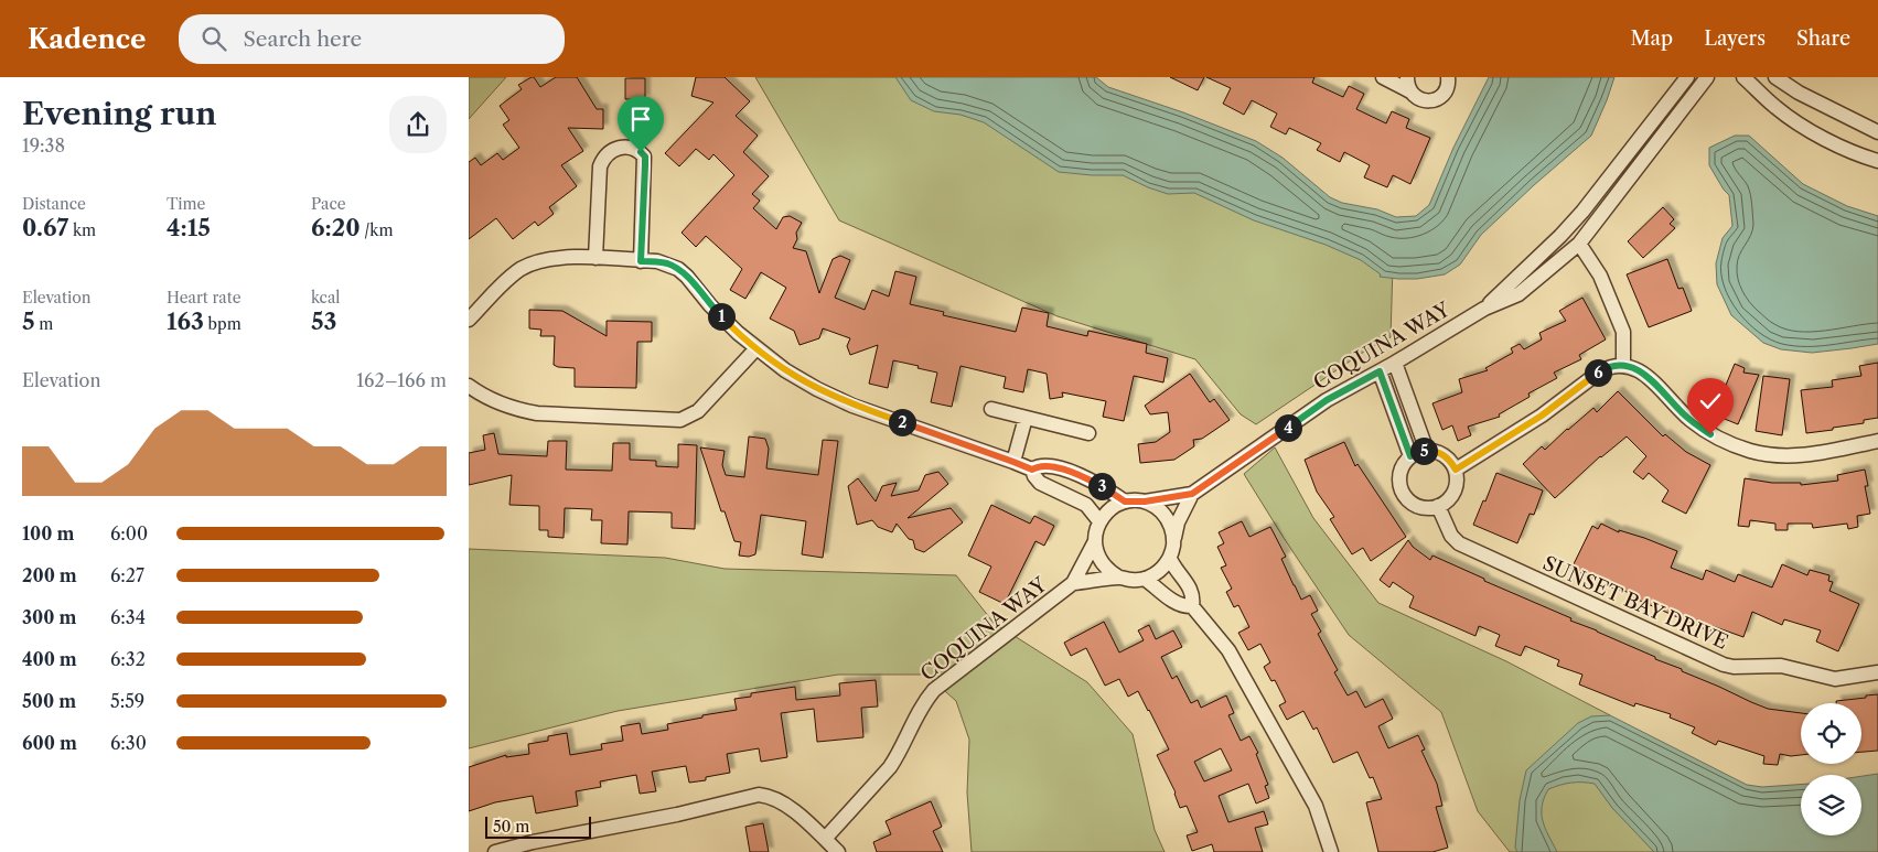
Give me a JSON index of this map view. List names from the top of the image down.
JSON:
{
  "streets": {
    "street": ["COQUINA WAY", "SUNSET BAY DRIVE"]
  },
  "scale_bar": "50 m",
  "page": {
    "header": "Kadence",
    "search": "Search here",
    "nav": ["Map", "Layers", "Share"],
    "heading": ["Evening run", "19:38"],
    "stats": [
      ["Distance", "0.67 km"],
      ["Time", "4:15"],
      ["Pace", "6:20 /km"],
      ["Elevation", "5 m"],
      ["Heart rate", "163 bpm"],
      ["kcal", "53"]
    ],
    "pins": [
      "1",
      "6",
      "2",
      "4",
      "5",
      "3"
    ],
    "chart": ["Elevation", "162–166 m"],
    "list": [
      {
        "name": "100 m",
        "note": "6:00"
      },
      {
        "name": "200 m",
        "note": "6:27"
      },
      {
        "name": "300 m",
        "note": "6:34"
      },
      {
        "name": "400 m",
        "note": "6:32"
      },
      {
        "name": "500 m",
        "note": "5:59"
      },
      {
        "name": "600 m",
        "note": "6:30"
      }
    ],
    "scale": "50 m"
  }
}
